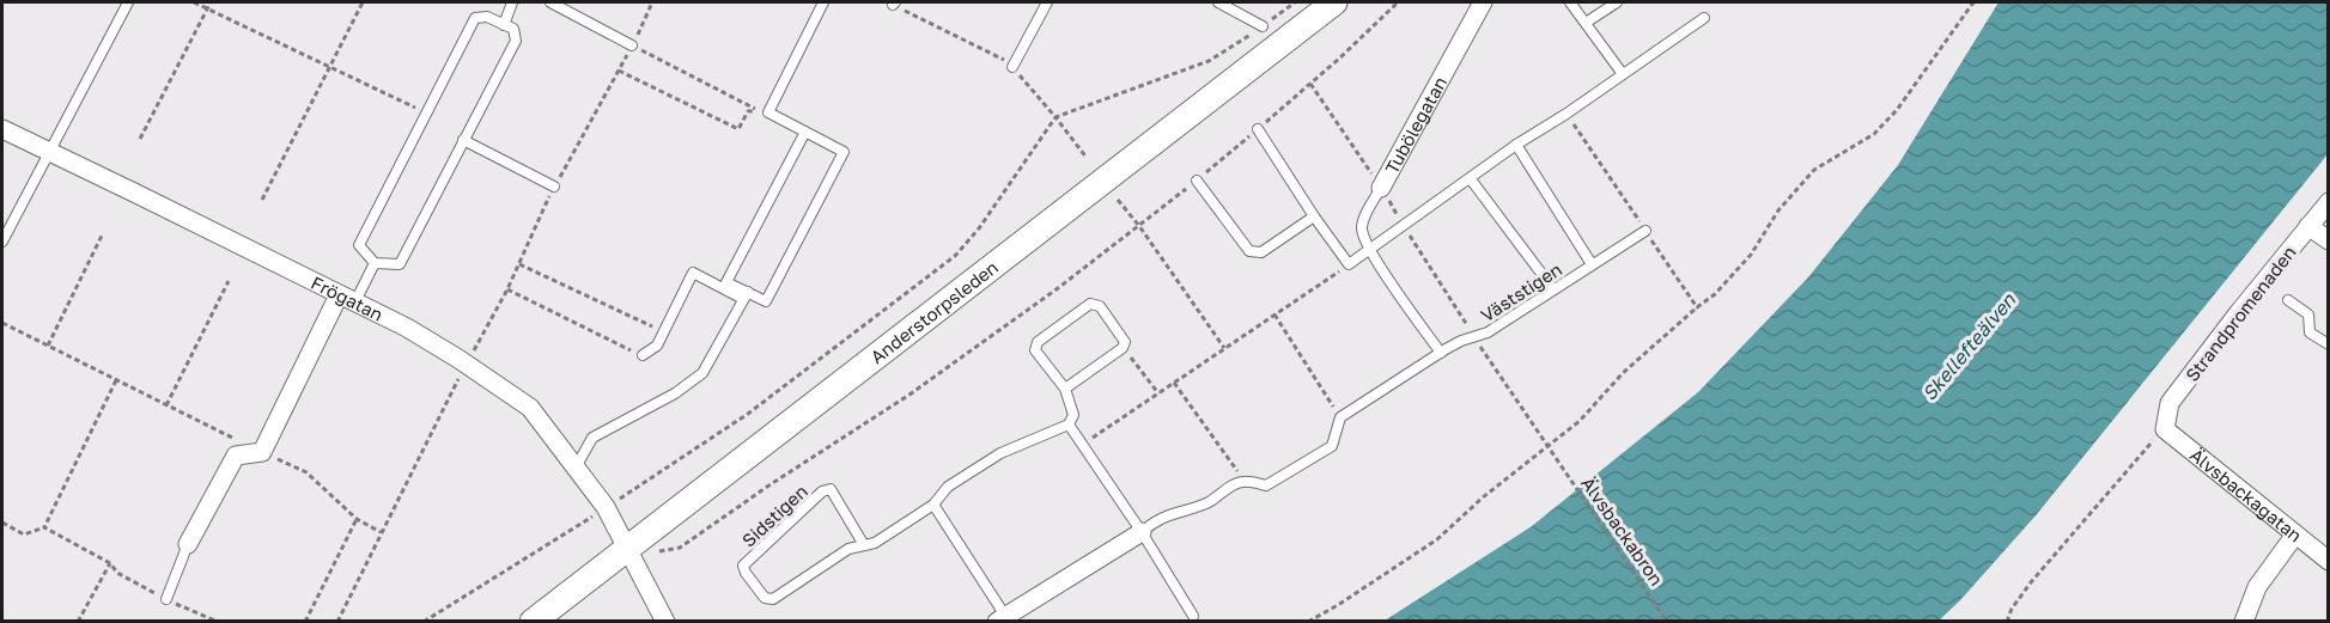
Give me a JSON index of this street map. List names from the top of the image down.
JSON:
{
  "streets": {
    "main road": ["Anderstorpsleden"],
    "street": [
      "Tubölegatan",
      "Frögatan",
      "Strandpromenaden",
      "Älvsbackagatan"
    ],
    "lane": ["Väststigen", "Sidstigen"],
    "path": ["Älvsbackabron"]
  },
  "crossings": [
    ["Tubölegatan", "Älvsbackabron"],
    ["Väststigen", "Älvsbackabron"],
    ["Frögatan", "Anderstorpsleden"],
    ["Strandpromenaden", "Älvsbackagatan"]
  ],
  "water": ["Skellefteälven"]
}
